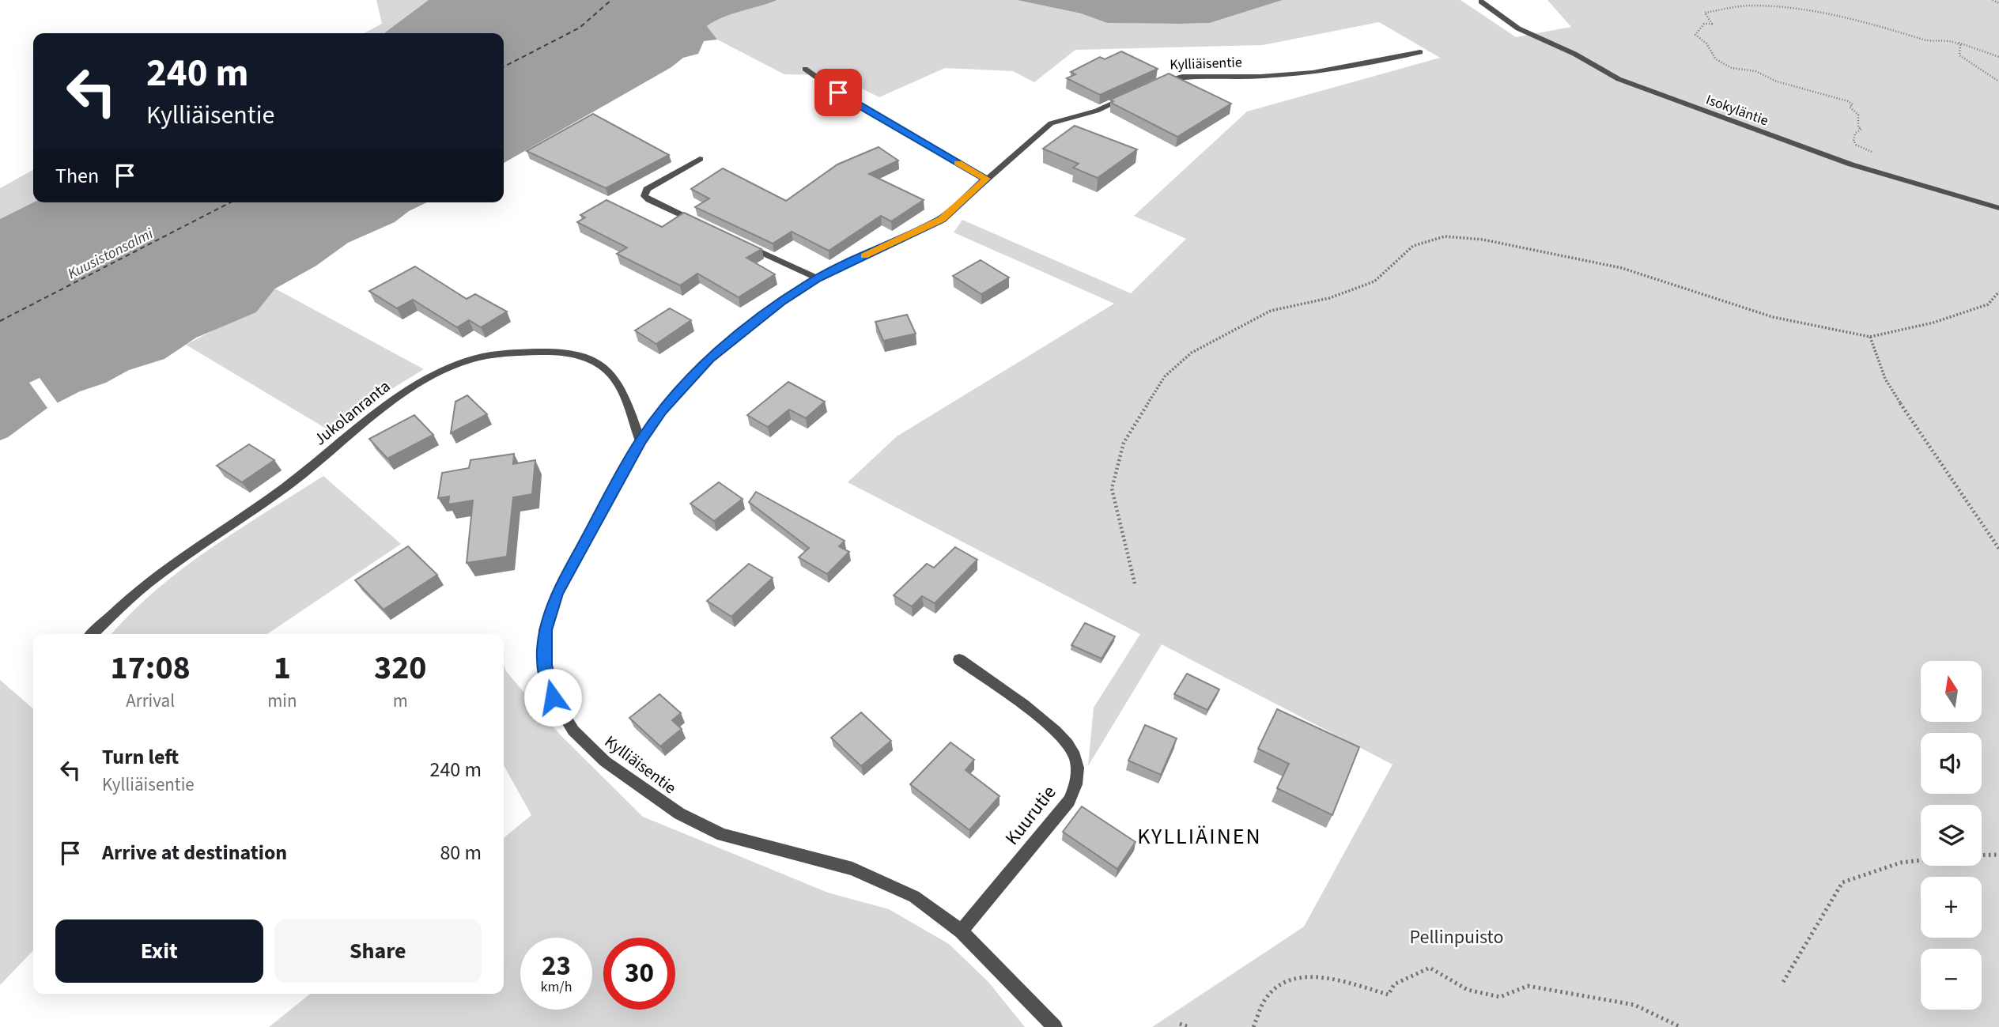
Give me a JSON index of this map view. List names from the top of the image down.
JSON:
{
  "streets": {
    "street": [
      "Kylliäisentie",
      "Isokyläntie",
      "Jukolanranta",
      "Kuurutie"
    ]
  },
  "crossings": [
    ["Kylliäisentie", "Jukolanranta"],
    ["Kylliäisentie", "Kuurutie"]
  ],
  "districts": ["KYLLIÄINEN"],
  "water": ["Kuusistonsalmi"],
  "parks": ["Pellinpuisto"],
  "north": "top",
  "page": {
    "turn": ["240 m", "Kylliäisentie"],
    "then": "Then",
    "eta": [
      "17:08",
      "Arrival",
      "1",
      "min",
      "320",
      "m"
    ],
    "map_buttons": ["+", "−"],
    "list": [
      {
        "name": "Turn left",
        "note": "Kylliäisentie",
        "value": "240 m"
      },
      {
        "name": "Arrive at destination",
        "value": "80 m"
      }
    ],
    "buttons": ["Exit", "Share"],
    "speed": "23 km/h",
    "limit": "30"
  }
}
